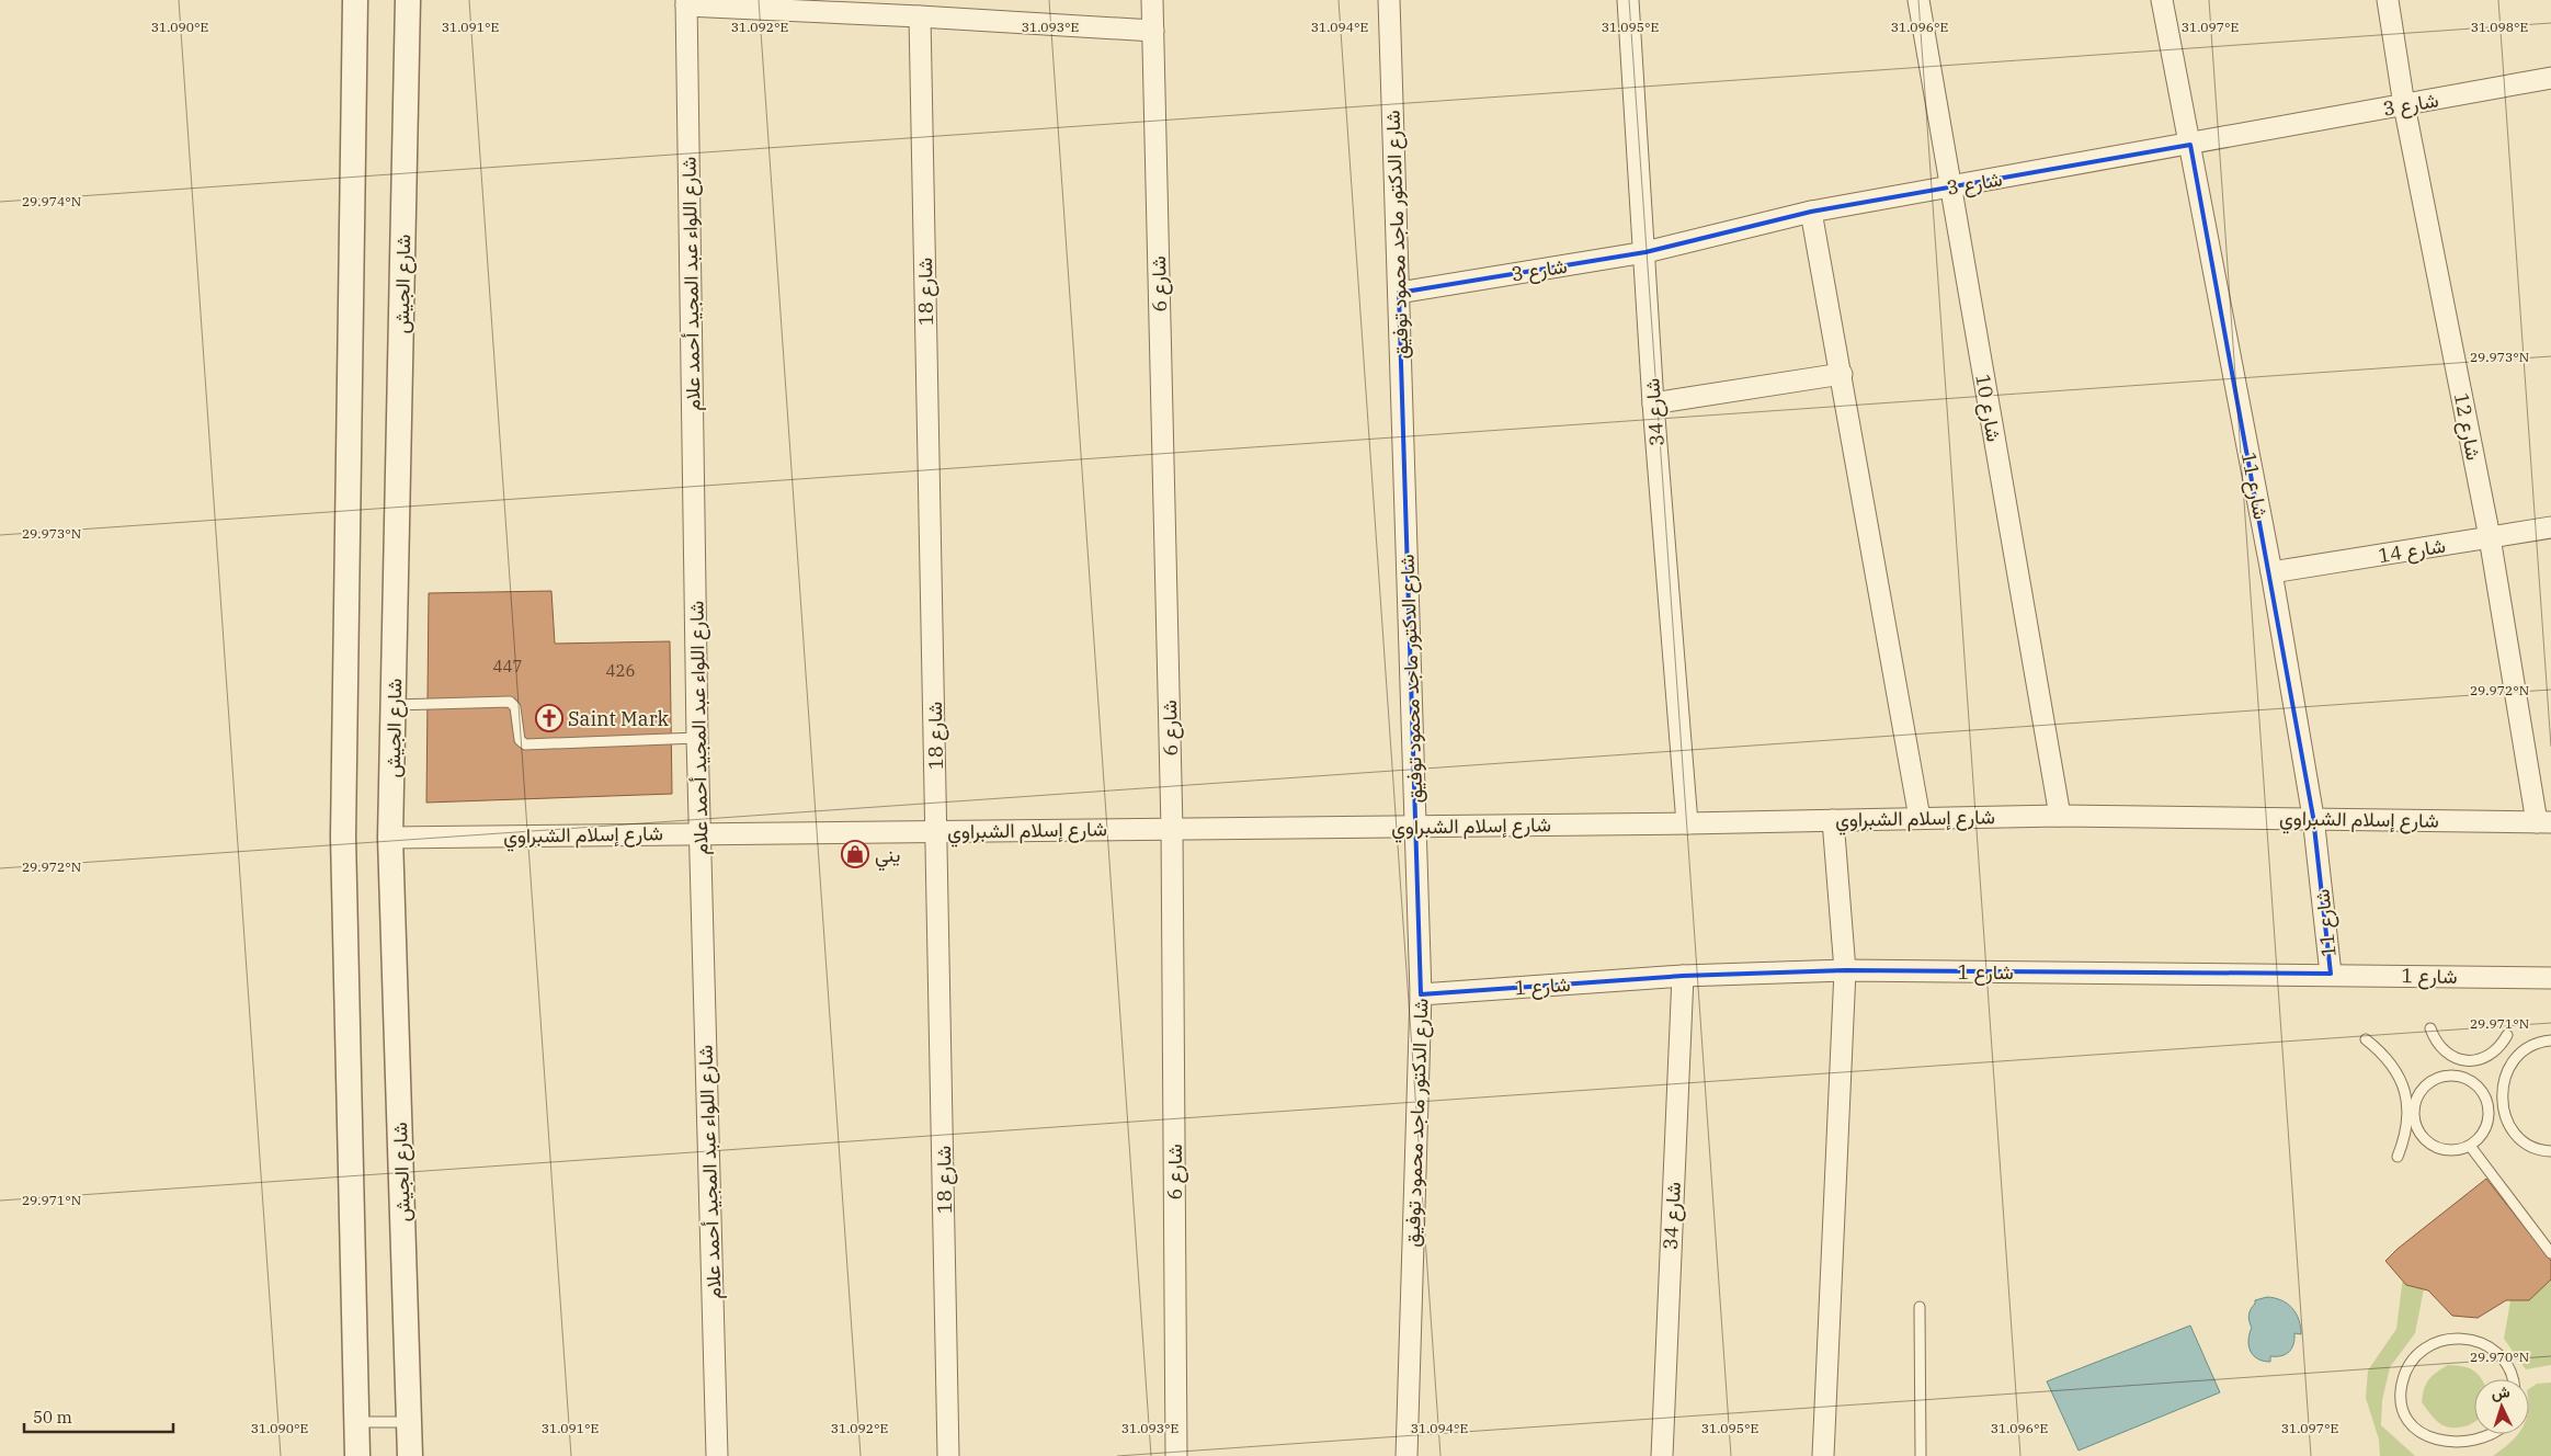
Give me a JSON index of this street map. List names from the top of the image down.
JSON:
{
  "streets": {
    "street": [
      "شارع 3",
      "شارع الدكتور ماجد محمود توفيق",
      "شارع الجيش",
      "شارع اللواء عبد المجيد أحمد علام",
      "شارع 6",
      "شارع 18",
      "شارع 10",
      "شارع 34",
      "شارع 12",
      "شارع 11",
      "شارع 14",
      "شارع إسلام الشبراوي",
      "شارع 1"
    ]
  },
  "crossings": [
    ["شارع 3", "شارع الدكتور ماجد محمود توفيق"],
    ["شارع 3", "شارع 10"],
    ["شارع 3", "شارع 34"],
    ["شارع 3", "شارع 12"],
    ["شارع 3", "شارع 11"],
    ["شارع الدكتور ماجد محمود توفيق", "شارع إسلام الشبراوي"],
    ["شارع الدكتور ماجد محمود توفيق", "شارع 1"],
    ["شارع الجيش", "شارع إسلام الشبراوي"],
    ["شارع اللواء عبد المجيد أحمد علام", "شارع إسلام الشبراوي"],
    ["شارع 6", "شارع إسلام الشبراوي"],
    ["شارع 18", "شارع إسلام الشبراوي"],
    ["شارع 10", "شارع إسلام الشبراوي"],
    ["شارع 34", "شارع إسلام الشبراوي"],
    ["شارع 34", "شارع 1"],
    ["شارع 12", "شارع 14"],
    ["شارع 12", "شارع إسلام الشبراوي"],
    ["شارع 11", "شارع 14"],
    ["شارع 11", "شارع إسلام الشبراوي"],
    ["شارع 11", "شارع 1"]
  ],
  "places": {
    "church": ["Saint Mark"],
    "shop": ["يني"]
  },
  "house_numbers": ["447", "426"],
  "scale_bar": "50 m",
  "north": "top",
  "coordinates": [
    "31.090°E",
    "31.091°E",
    "31.092°E",
    "31.093°E",
    "31.094°E",
    "31.095°E",
    "31.096°E",
    "31.097°E",
    "31.098°E",
    "29.974°N",
    "29.973°N",
    "29.972°N",
    "29.971°N",
    "29.970°N"
  ]
}
